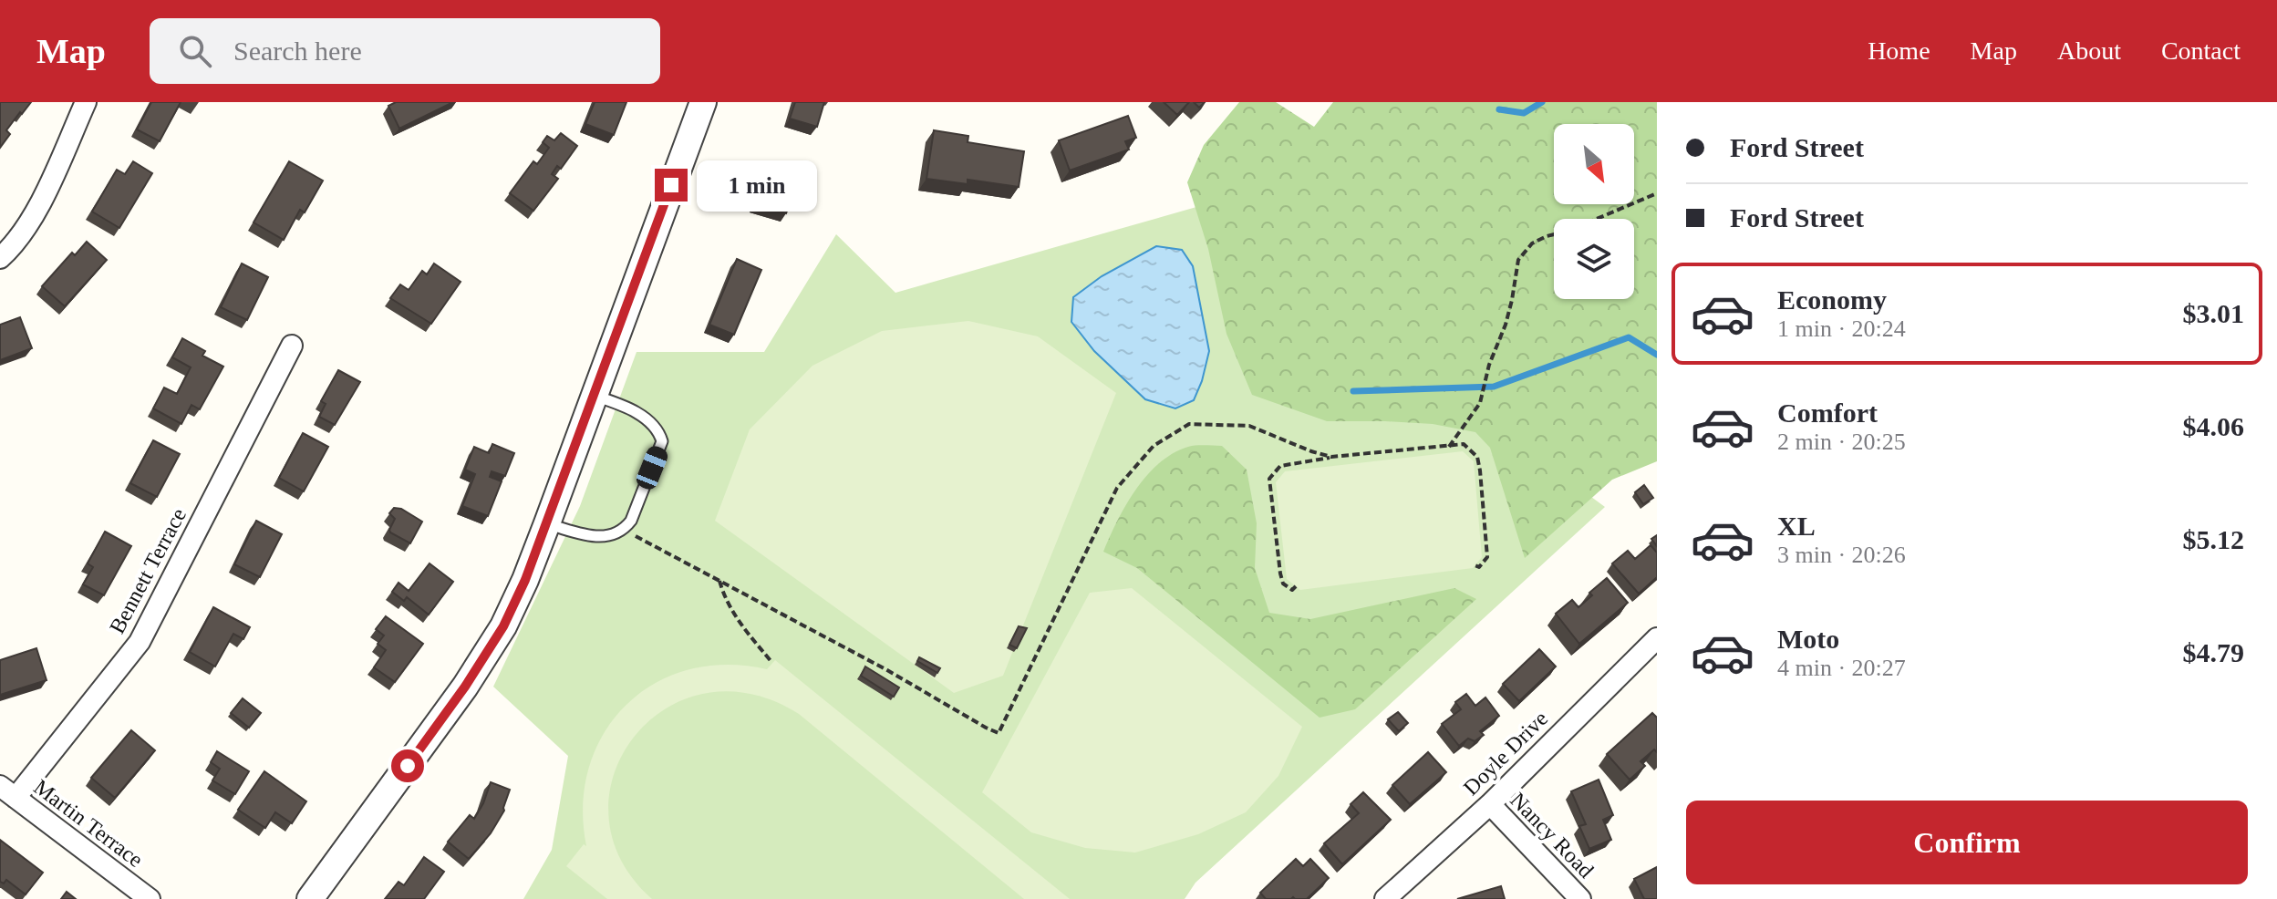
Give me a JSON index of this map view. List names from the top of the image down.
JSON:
{
  "streets": {
    "street": [
      "Bennett Terrace",
      "Doyle Drive",
      "Martin Terrace",
      "Nancy Road"
    ]
  },
  "crossings": [
    ["Bennett Terrace", "Martin Terrace"],
    ["Doyle Drive", "Nancy Road"]
  ],
  "north": "bottom right",
  "page": {
    "header": "Map",
    "search": "Search here",
    "nav": [
      "Home",
      "Map",
      "About",
      "Contact"
    ],
    "banner": ["Ford Street", "Ford Street"],
    "bubble": "1 min",
    "list": [
      {
        "name": "Economy",
        "note": "1 min · 20:24",
        "value": "$3.01"
      },
      {
        "name": "Comfort",
        "note": "2 min · 20:25",
        "value": "$4.06"
      },
      {
        "name": "XL",
        "note": "3 min · 20:26",
        "value": "$5.12"
      },
      {
        "name": "Moto",
        "note": "4 min · 20:27",
        "value": "$4.79"
      }
    ],
    "buttons": "Confirm"
  }
}
